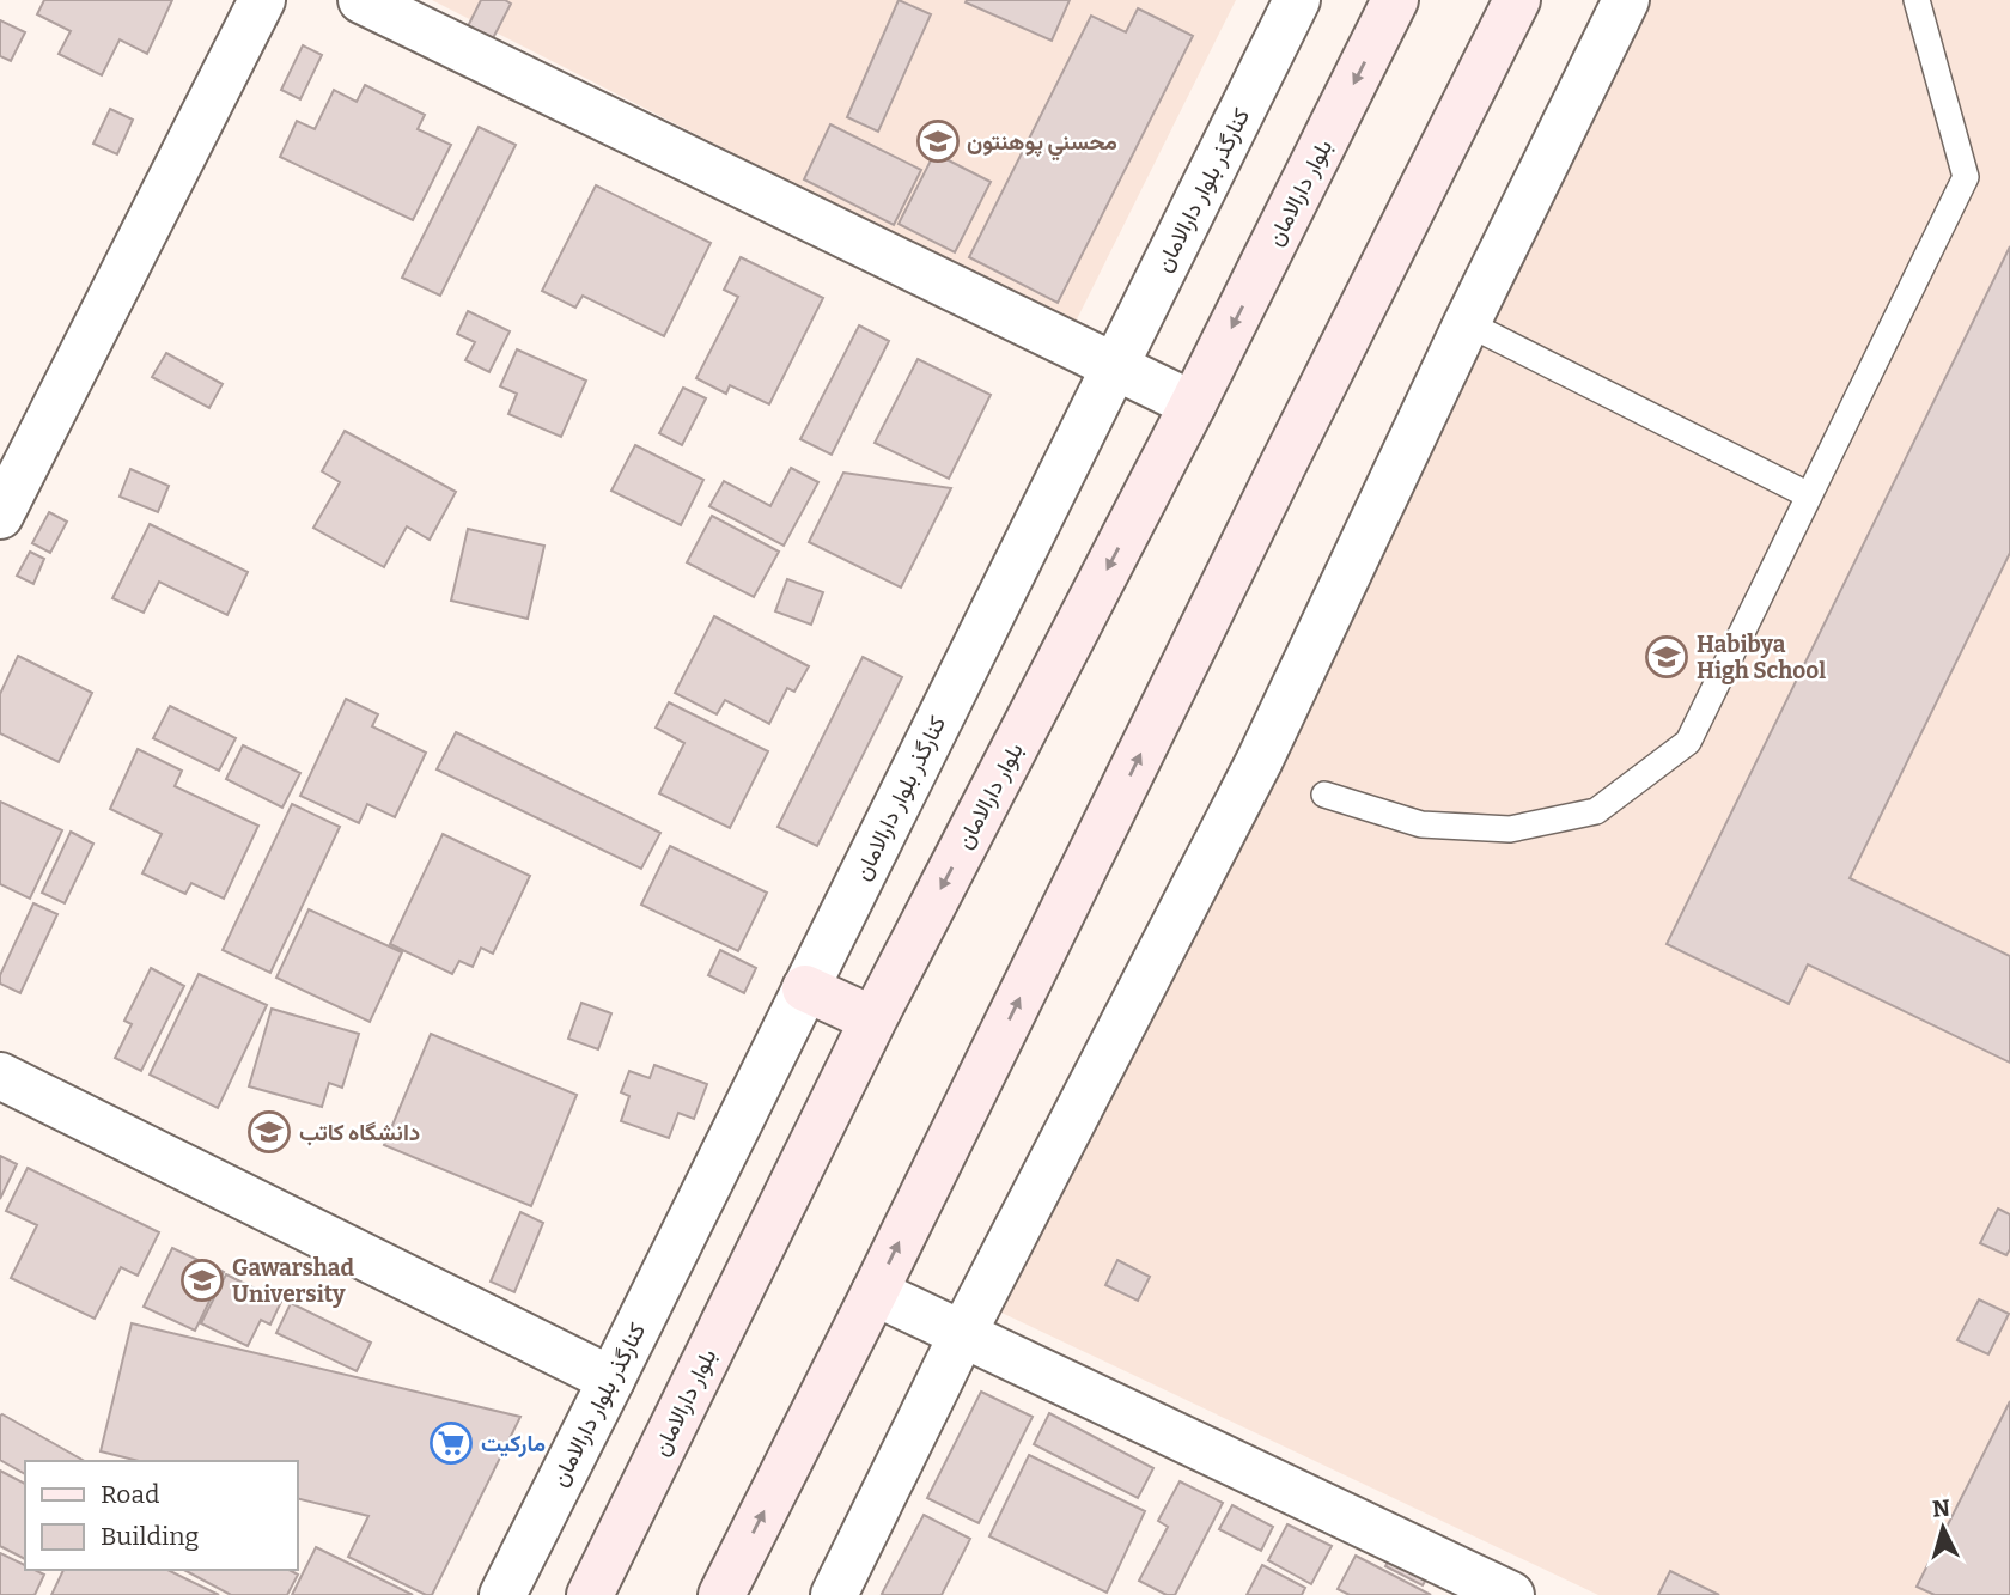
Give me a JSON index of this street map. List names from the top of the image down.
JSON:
{
  "streets": {
    "main road": ["بلوار دارالامان"],
    "street": ["کنارگذر بلوار دارالامان"]
  },
  "places": {
    "school or university": [
      "محسني پوهنتون",
      "Habibya High School",
      "دانشگاه کاتب",
      "Gawarshad University"
    ],
    "supermarket": ["مارکیت"]
  },
  "legend": ["Road", "Building"],
  "north": "top"
}
